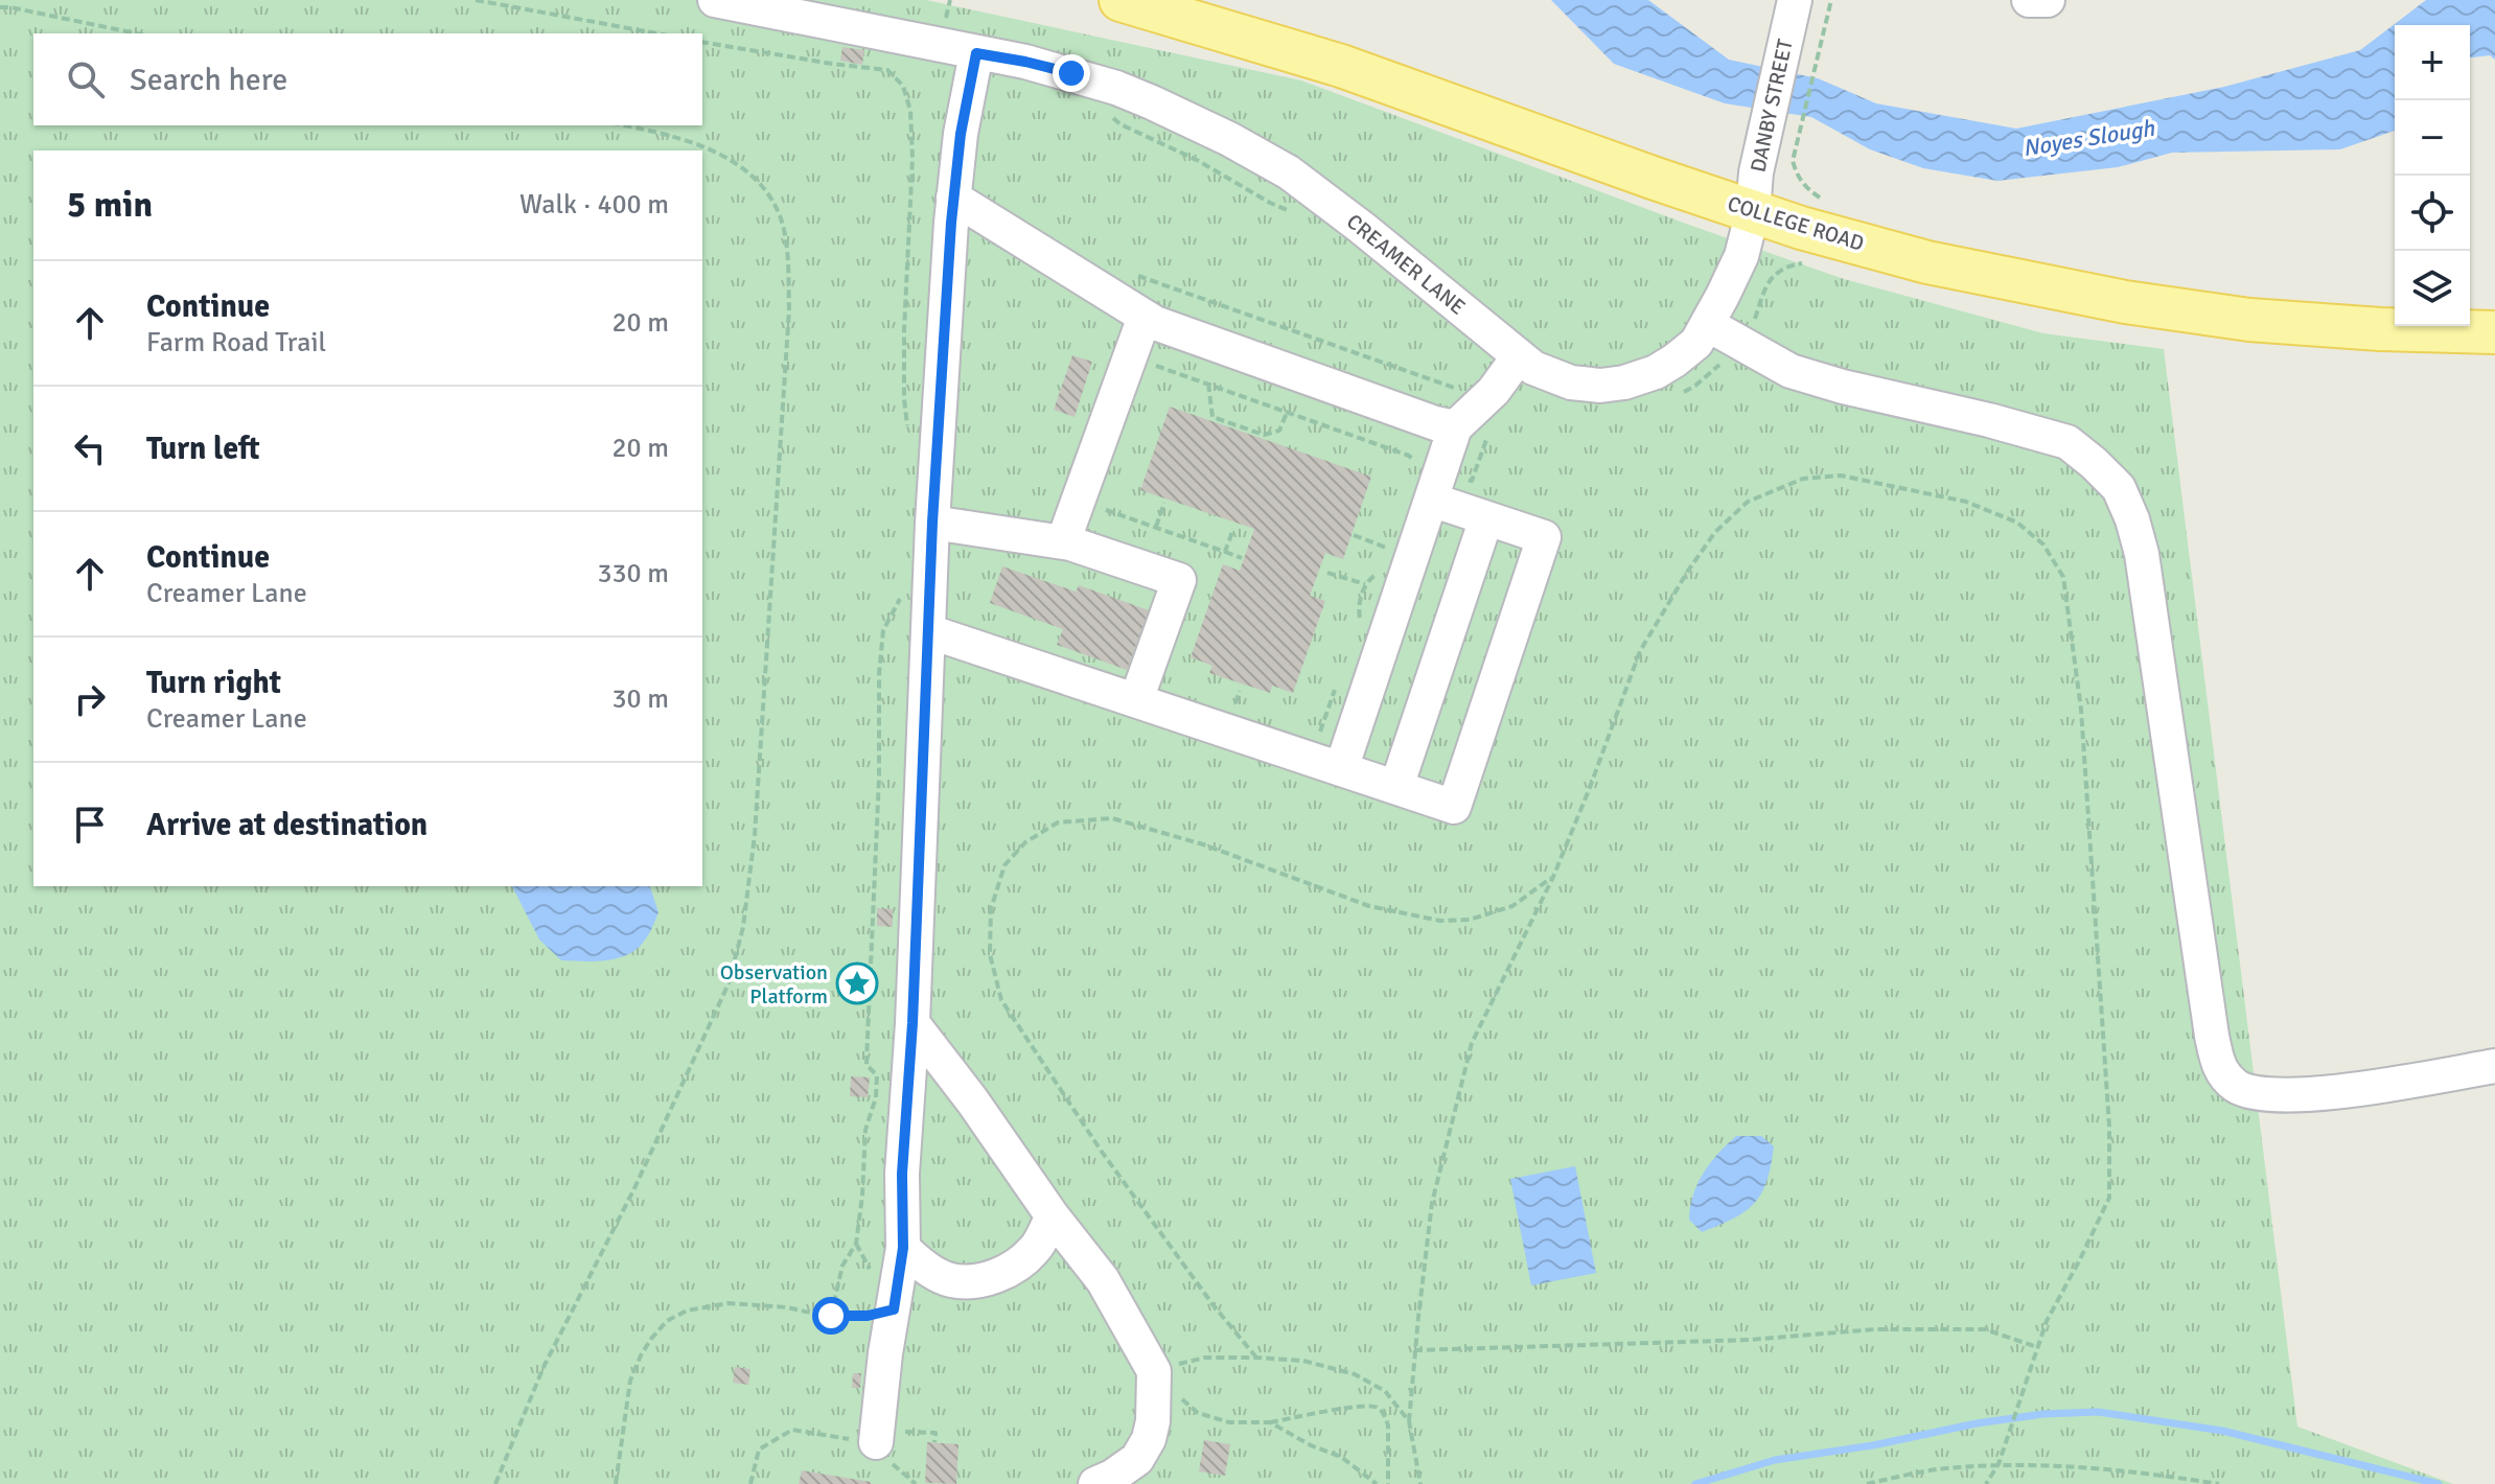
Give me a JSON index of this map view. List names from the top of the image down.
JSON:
{
  "streets": {
    "main road": ["COLLEGE ROAD"],
    "street": ["DANBY STREET", "CREAMER LANE"]
  },
  "crossings": [
    ["DANBY STREET", "COLLEGE ROAD"],
    ["DANBY STREET", "CREAMER LANE"],
    ["COLLEGE ROAD", "CREAMER LANE"]
  ],
  "water": ["Noyes Slough"],
  "places": {
    "place": ["Observation Platform"]
  },
  "page": {
    "map_buttons": ["+", "−"],
    "search": "Search here",
    "heading": ["5 min", "Walk · 400 m"],
    "list": [
      ["Continue", "Farm Road Trail", "20 m"],
      ["Turn left", "20 m"],
      ["Continue", "Creamer Lane", "330 m"],
      ["Turn right", "Creamer Lane", "30 m"],
      "Arrive at destination"
    ]
  }
}
